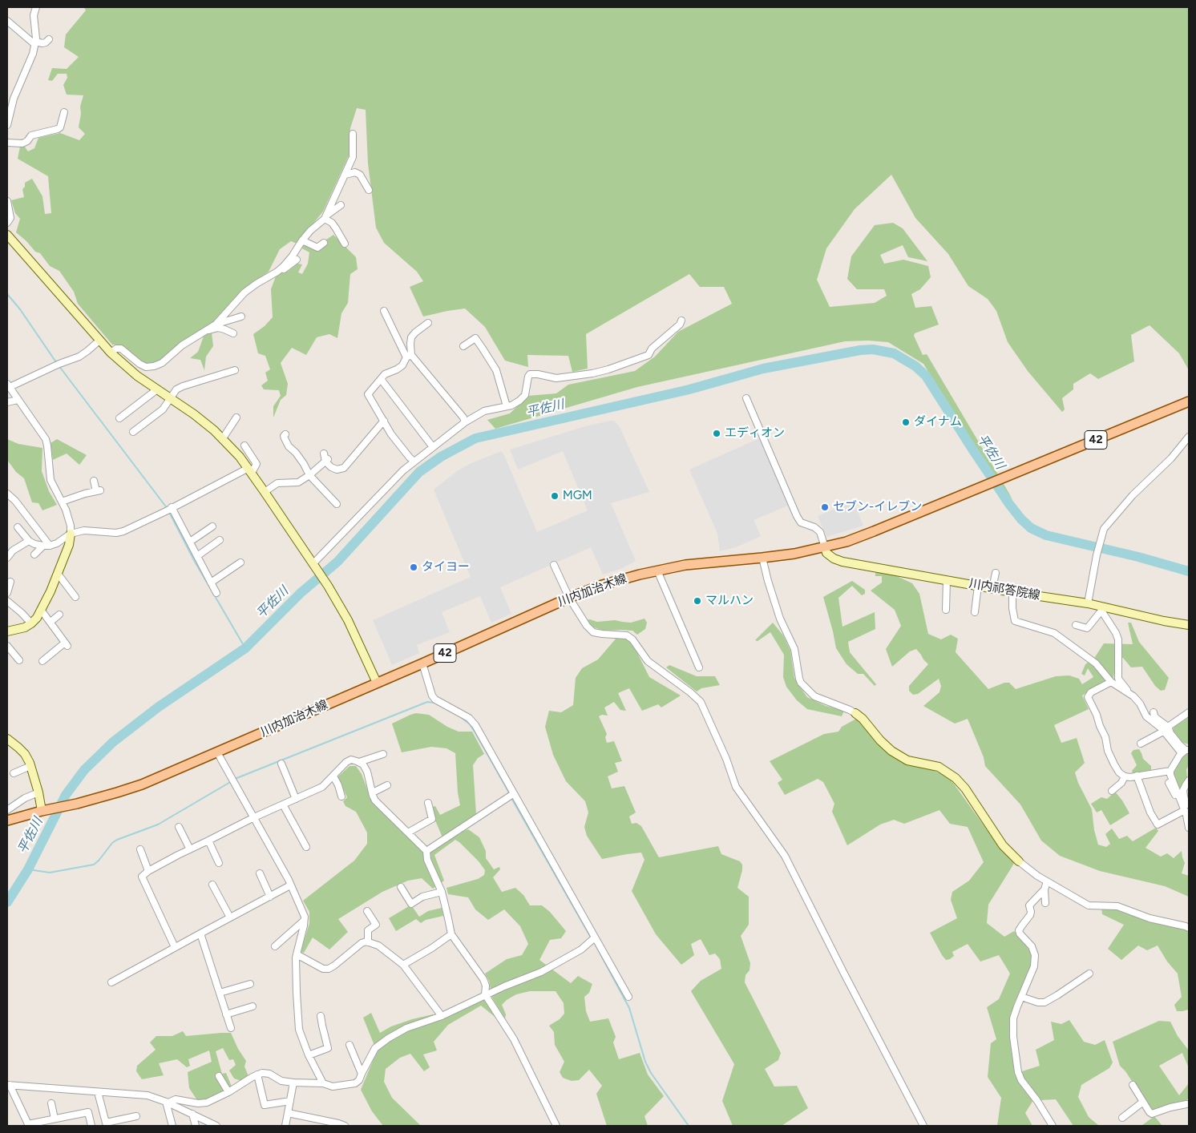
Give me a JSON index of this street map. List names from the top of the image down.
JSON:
{
  "streets": {
    "main road": ["42", "川内加治木線"],
    "street": ["川内祁答院線"]
  },
  "crossings": [
    ["川内祁答院線", "川内加治木線"]
  ],
  "water": ["平佐川"],
  "places": [
    "ダイナム",
    "エディオン",
    "MGM",
    "セブン-イレブン",
    "タイヨー",
    "マルハン"
  ]
}
